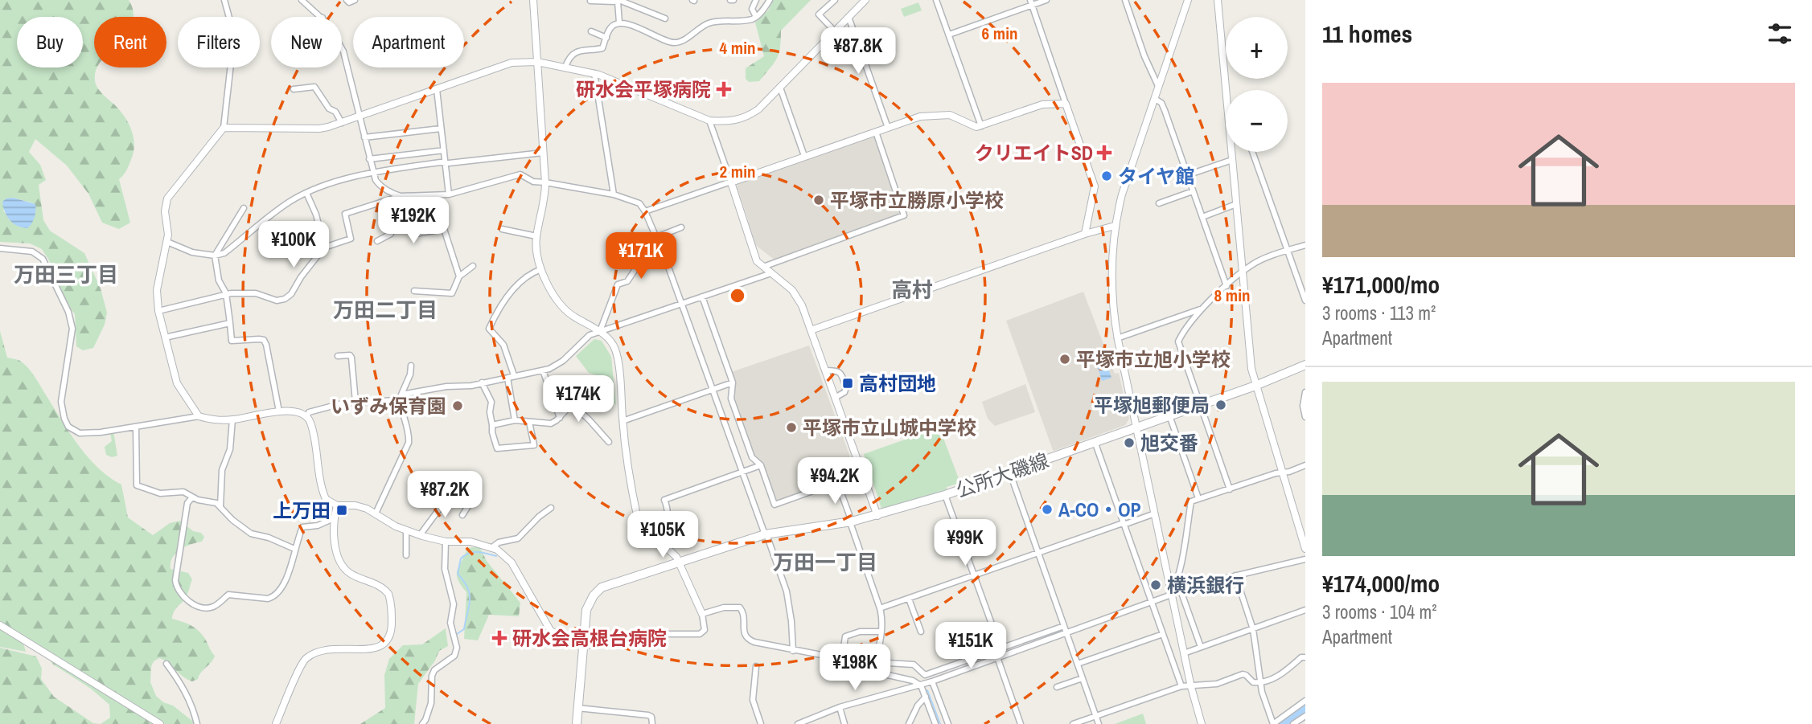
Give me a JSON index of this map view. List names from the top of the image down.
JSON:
{
  "streets": {
    "main road": ["公所大磯線"]
  },
  "districts": [
    "万田三丁目",
    "高村",
    "万田二丁目",
    "万田一丁目"
  ],
  "places": {
    "health": ["研水会平塚病院", "クリエイトSD", "研水会高根台病院"],
    "other": [
      "タイヤ館",
      "平塚市立勝原小学校",
      "平塚市立旭小学校",
      "平塚旭郵便局",
      "いずみ保育園",
      "平塚市立山城中学校",
      "旭交番",
      "A-CO・OP",
      "横浜銀行"
    ],
    "transit": ["高村団地", "上万田"]
  },
  "page": {
    "heading": "11 homes",
    "map_buttons": ["+", "−"],
    "chip": [
      "Buy",
      "Rent",
      "Filters",
      "New",
      "Apartment"
    ],
    "price": [
      "¥87.8K",
      "¥192K",
      "¥100K",
      "¥171K",
      "¥174K",
      "¥94.2K",
      "¥87.2K",
      "¥105K",
      "¥99K",
      "¥151K",
      "¥198K"
    ],
    "list": [
      {
        "name": "¥171,000/mo",
        "note": "3 rooms · 113 m² · Apartment"
      },
      {
        "name": "¥174,000/mo",
        "note": "3 rooms · 104 m² · Apartment"
      }
    ]
  },
  "rings": [
    "6 min",
    "4 min",
    "2 min",
    "8 min"
  ]
}
